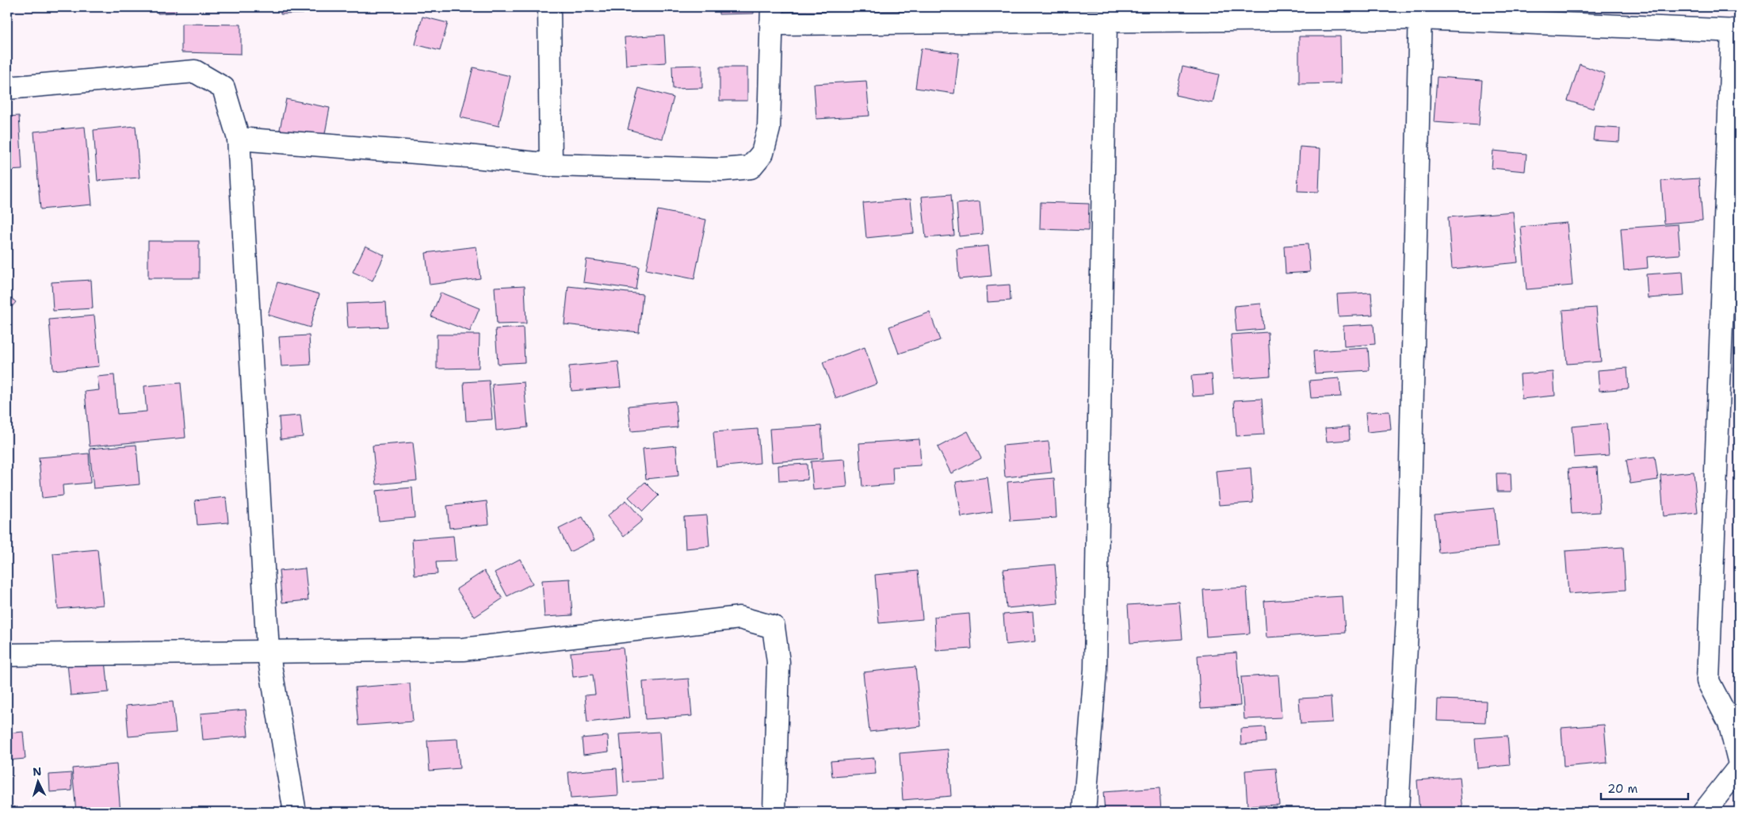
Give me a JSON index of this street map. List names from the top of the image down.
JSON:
{
  "scale_bar": "20 m",
  "north": "top"
}
